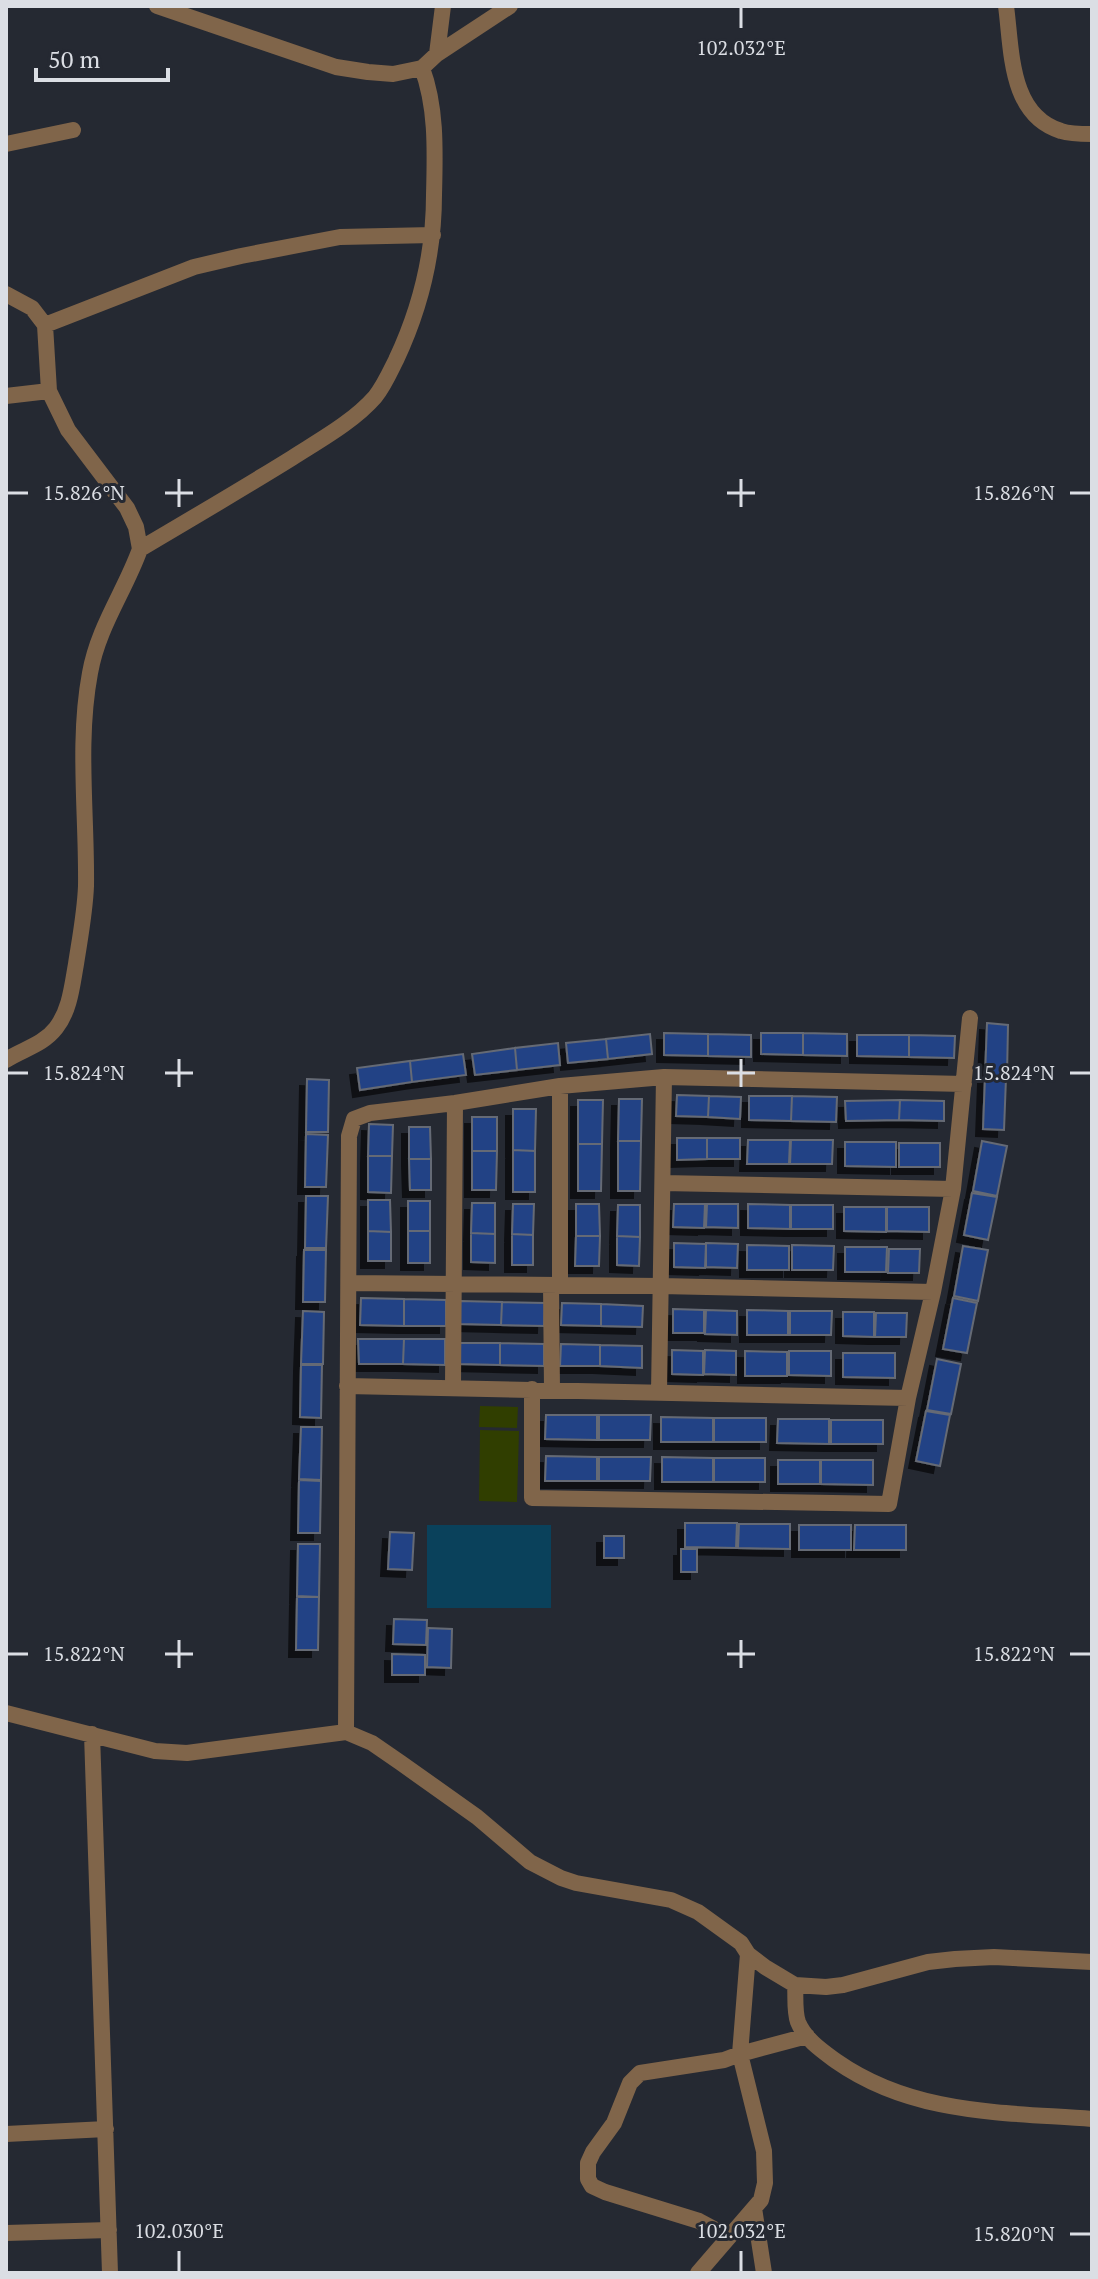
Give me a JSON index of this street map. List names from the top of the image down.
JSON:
{
  "scale_bar": "50 m",
  "coordinates": [
    "102.032°E",
    "15.826°N",
    "15.824°N",
    "15.822°N",
    "102.030°E",
    "15.820°N"
  ]
}
